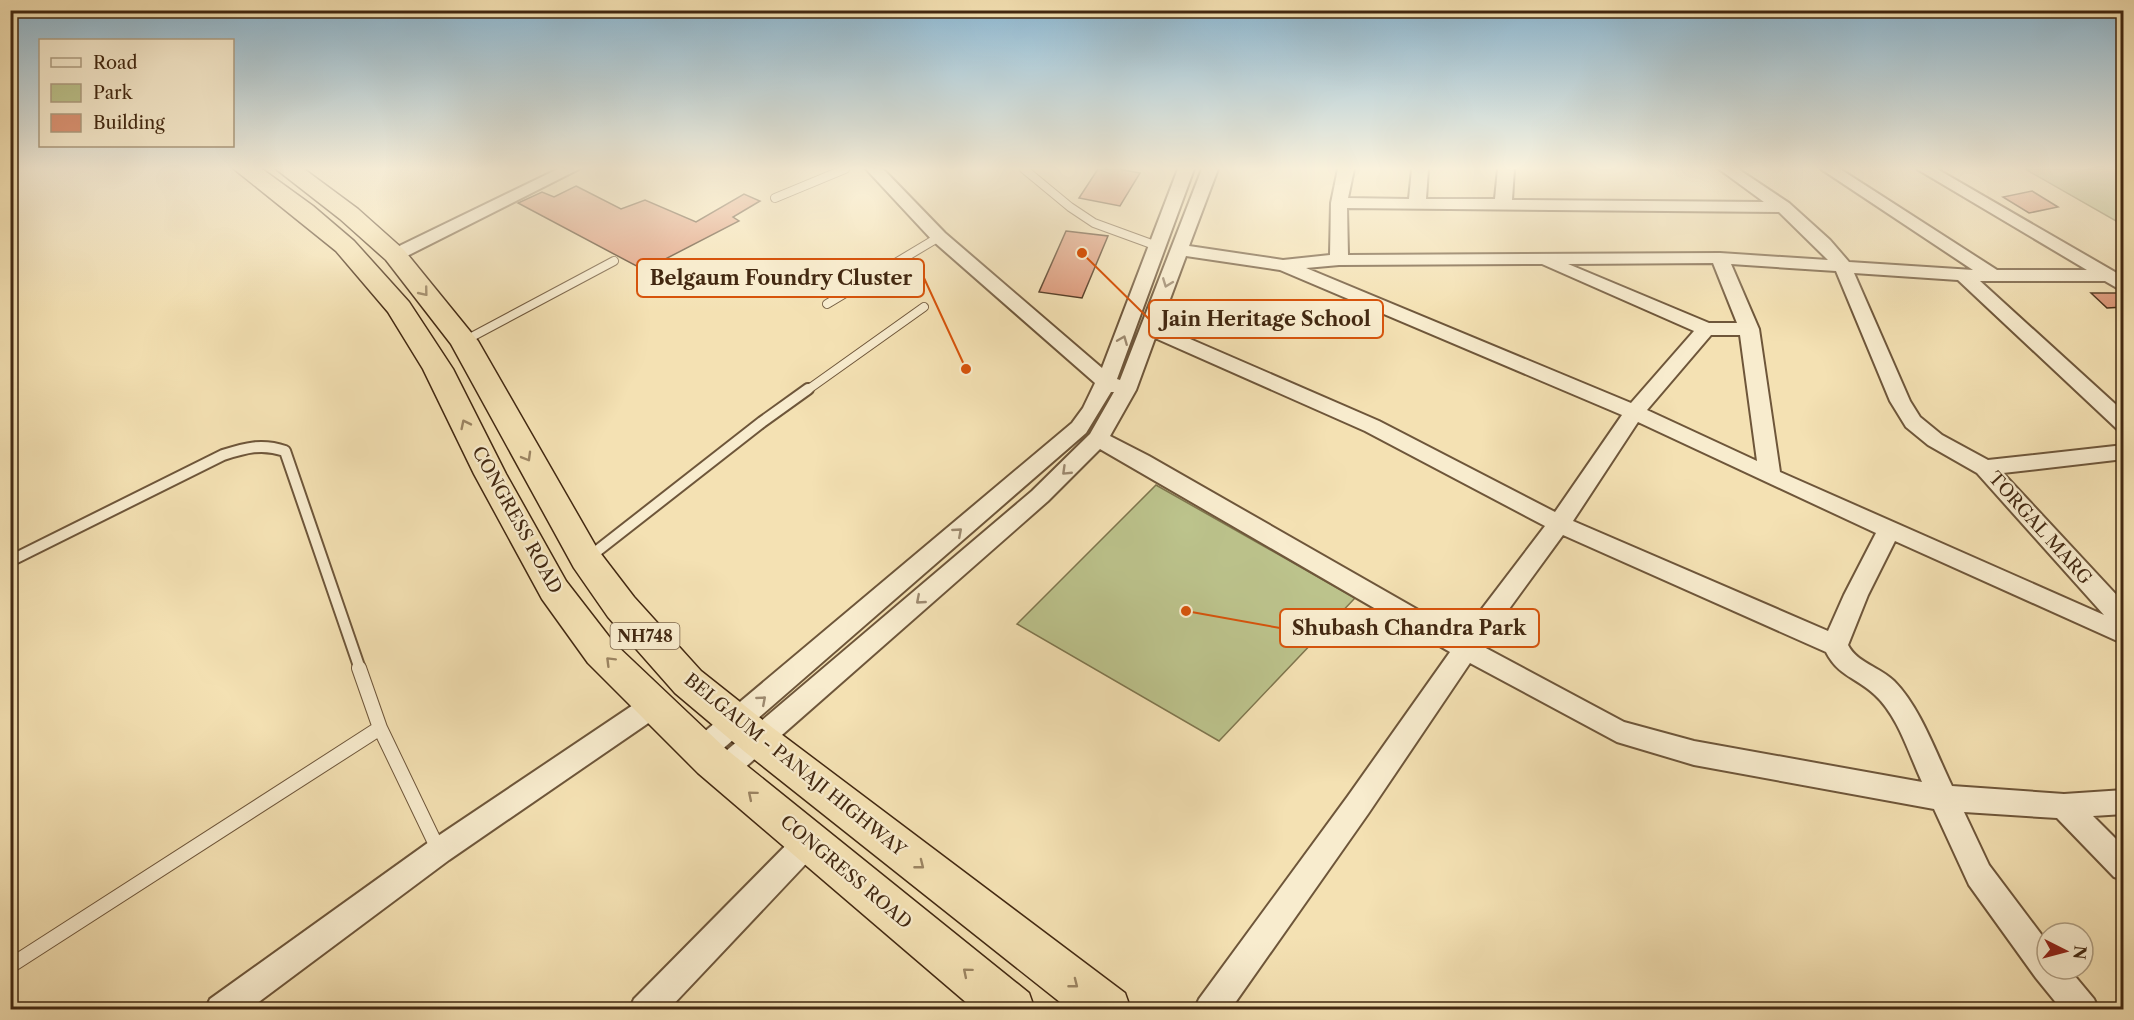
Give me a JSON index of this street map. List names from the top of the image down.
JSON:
{
  "streets": {
    "highway": ["CONGRESS ROAD", "NH748", "BELGAUM - PANAJI HIGHWAY"],
    "street": ["TORGAL MARG"]
  },
  "one_way": ["CONGRESS ROAD", "BELGAUM - PANAJI HIGHWAY"],
  "places": ["Jain Heritage School", "Belgaum Foundry Cluster", "Shubash Chandra Park"],
  "legend": ["Road", "Park", "Building"],
  "north": "right"
}
